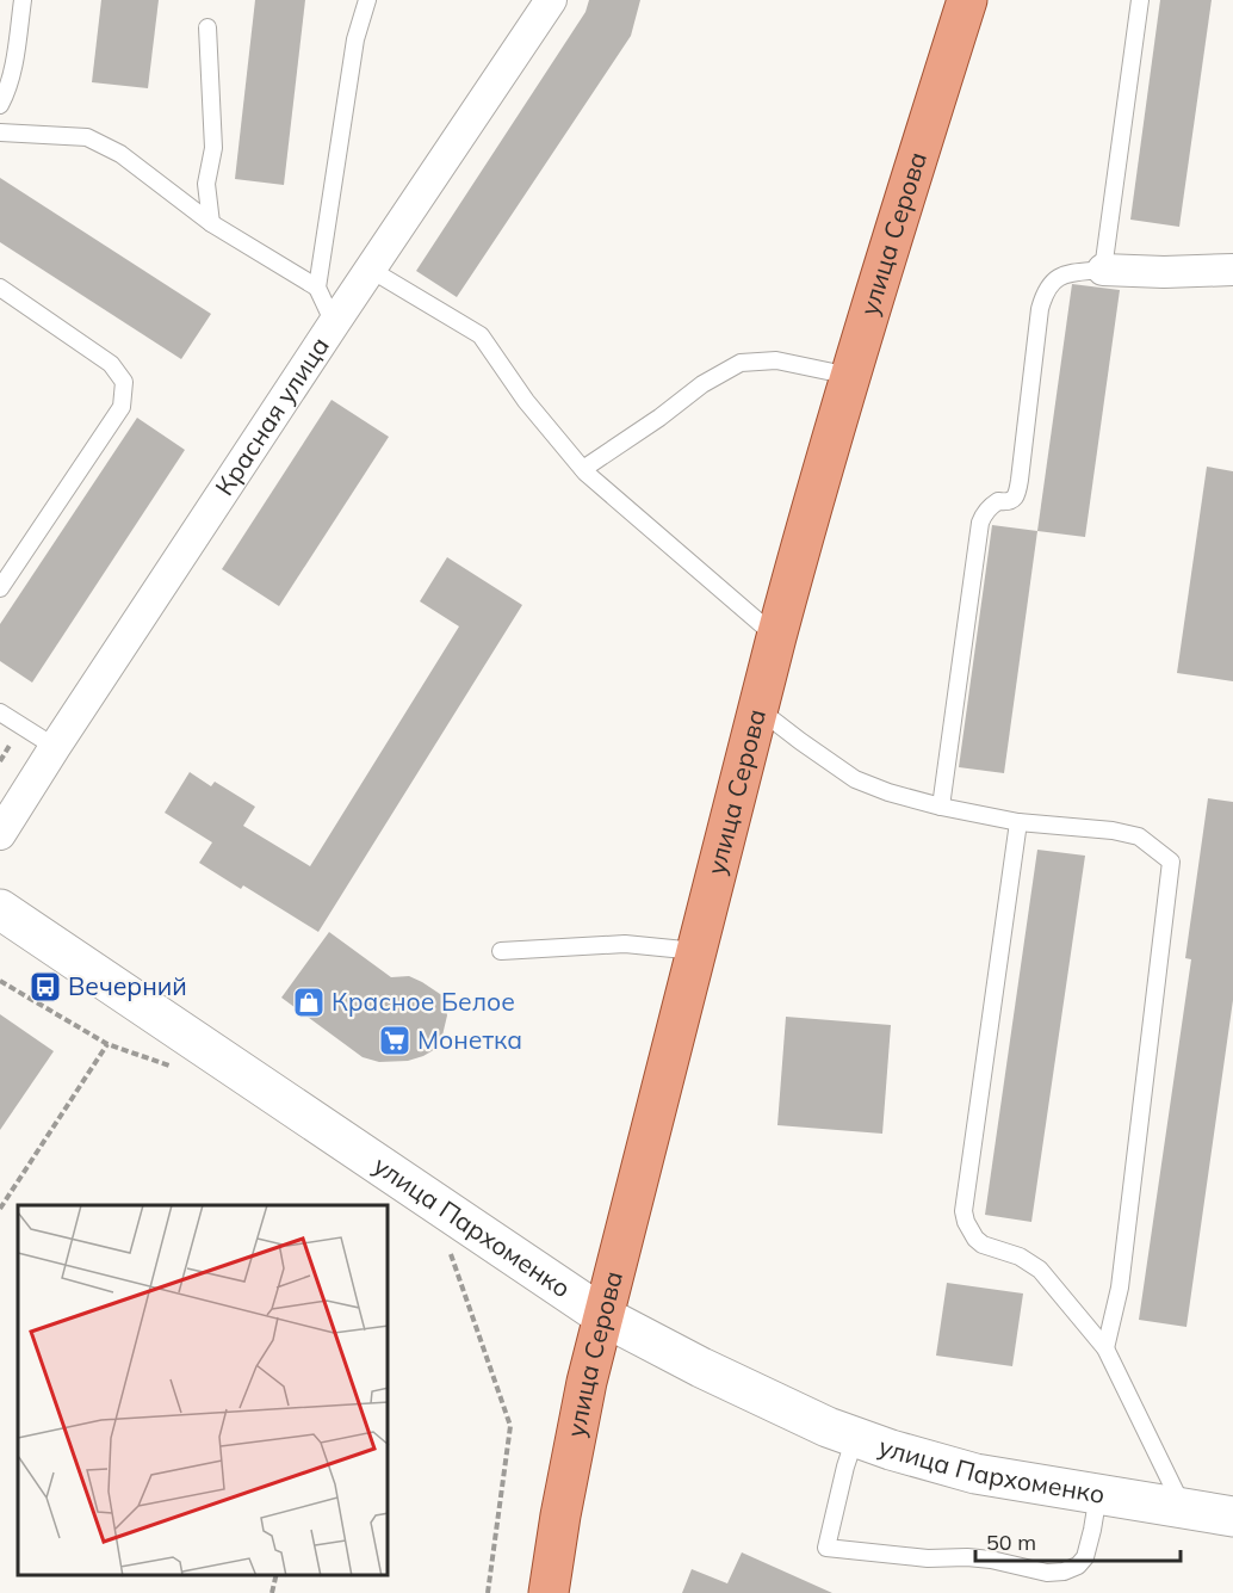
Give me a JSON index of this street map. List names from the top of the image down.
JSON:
{
  "streets": {
    "main road": ["улица Серова", "улица Пархоменко"],
    "street": ["Красная улица"]
  },
  "crossings": [
    ["улица Серова", "улица Пархоменко"]
  ],
  "places": {
    "bus stop": ["Вечерний"],
    "shop": ["Красное Белое"],
    "supermarket": ["Монетка"]
  },
  "scale_bar": "50 m"
}
